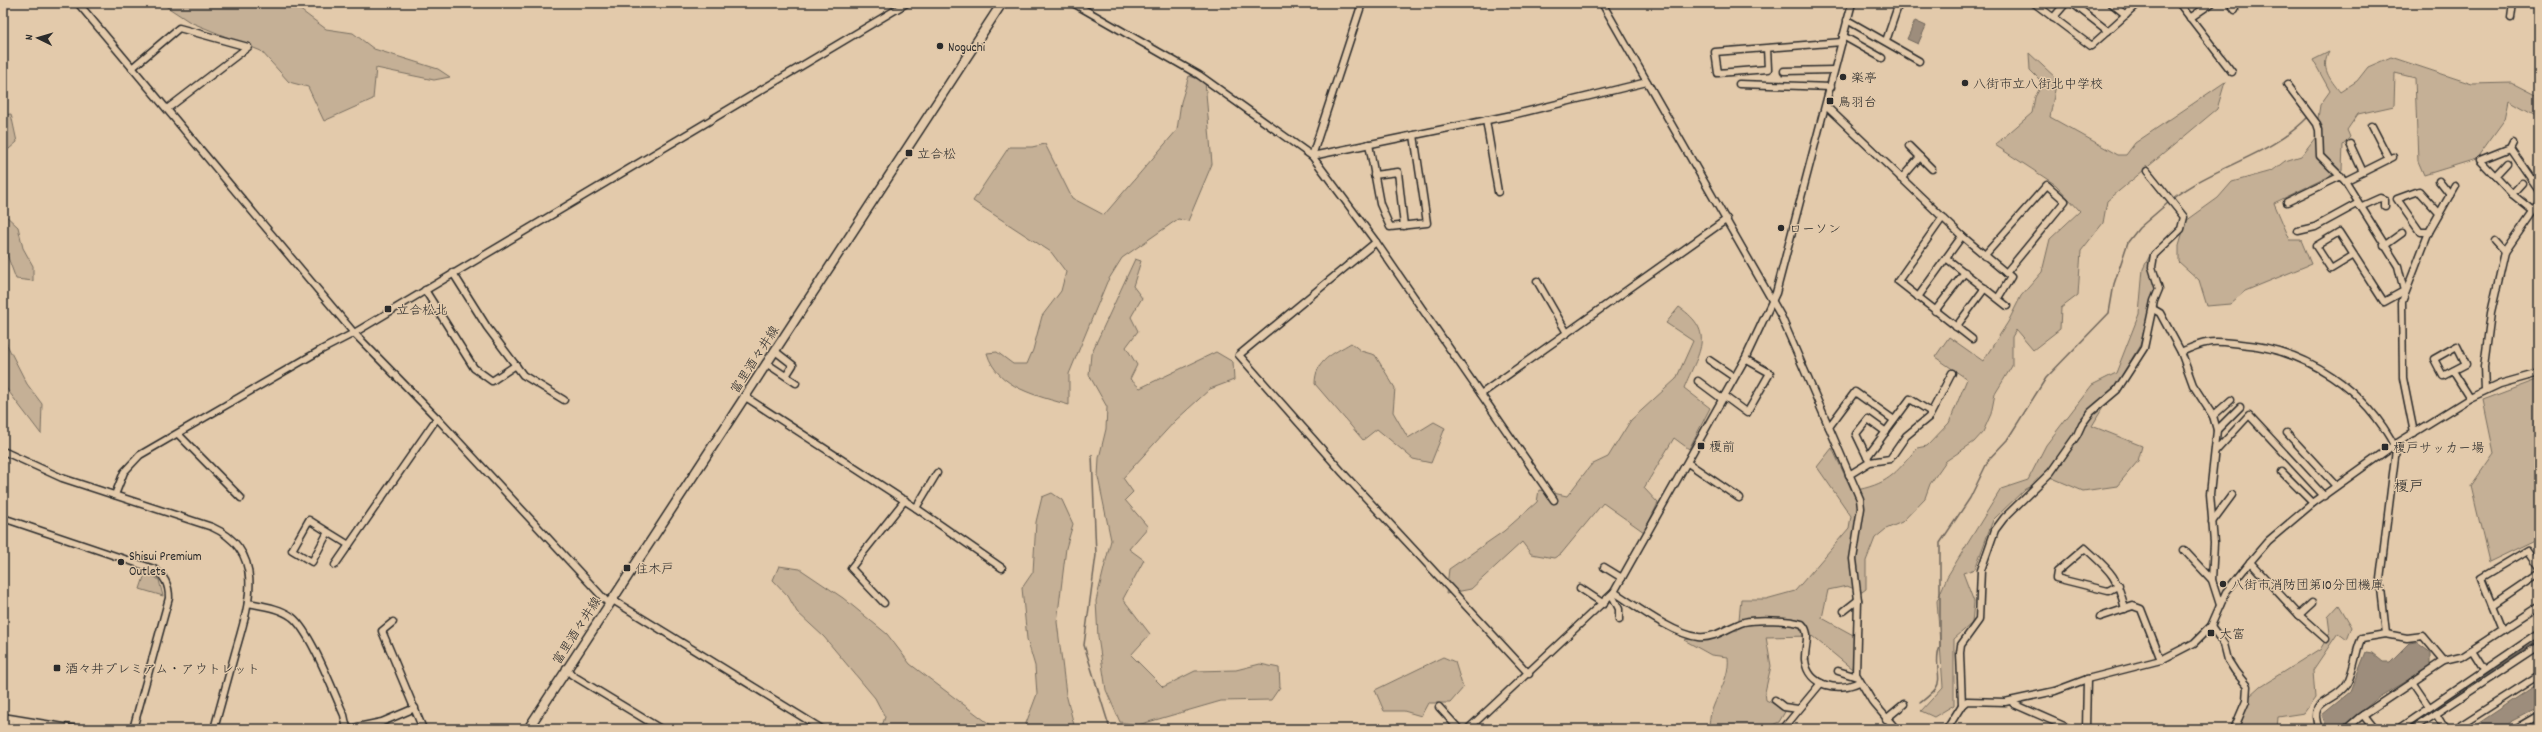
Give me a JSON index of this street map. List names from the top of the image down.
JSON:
{
  "streets": {
    "main road": ["富里酒々井線"]
  },
  "districts": ["榎戸"],
  "places": {
    "other": [
      "Noguchi",
      "楽亭",
      "八街市立八街北中学校",
      "ローソン",
      "Shisui Premium Outlets",
      "八街市消防団第10分団機庫"
    ],
    "transit": [
      "鳥羽台",
      "立合松",
      "立合松北",
      "榎前",
      "榎戸サッカー場",
      "住木戸",
      "大富",
      "酒々井プレミアム・アウトレット"
    ]
  },
  "north": "left"
}
